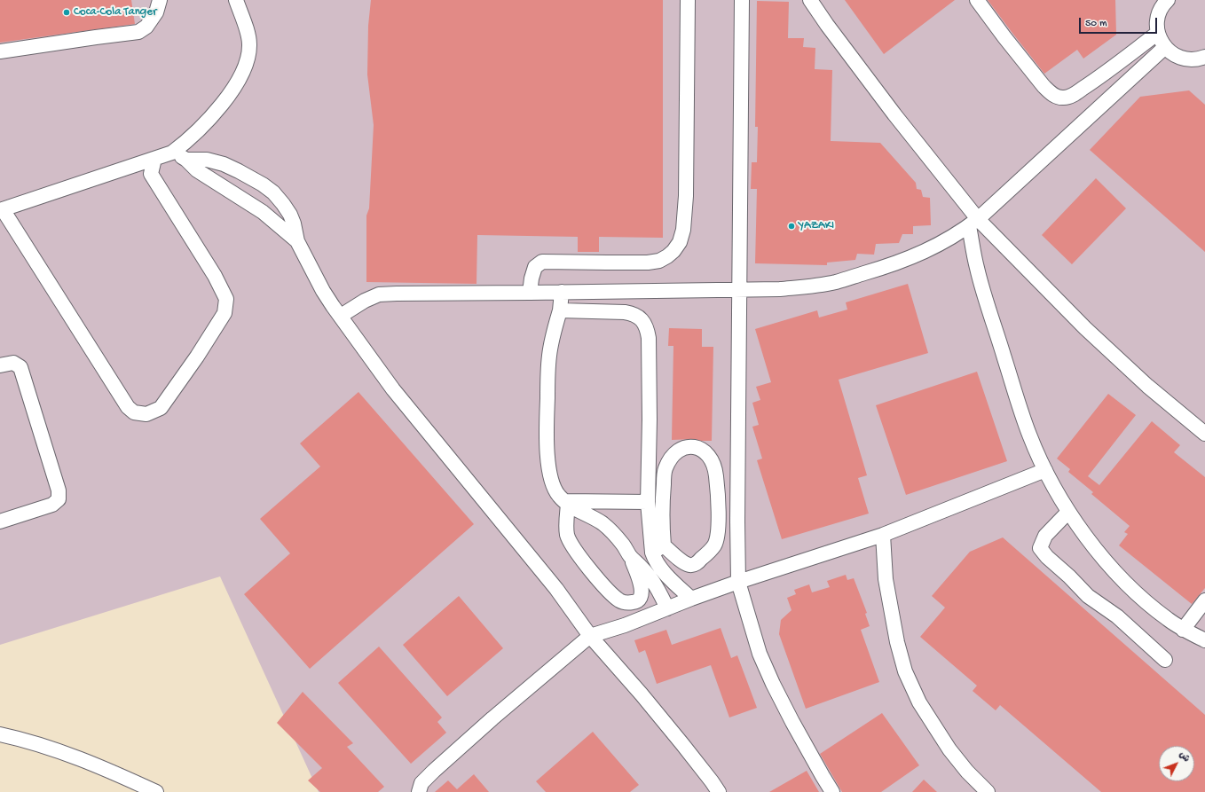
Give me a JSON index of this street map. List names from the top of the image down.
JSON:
{
  "places": ["Coca-Cola Tanger", "YAZAKI"],
  "scale_bar": "50 m",
  "north": "top right"
}
